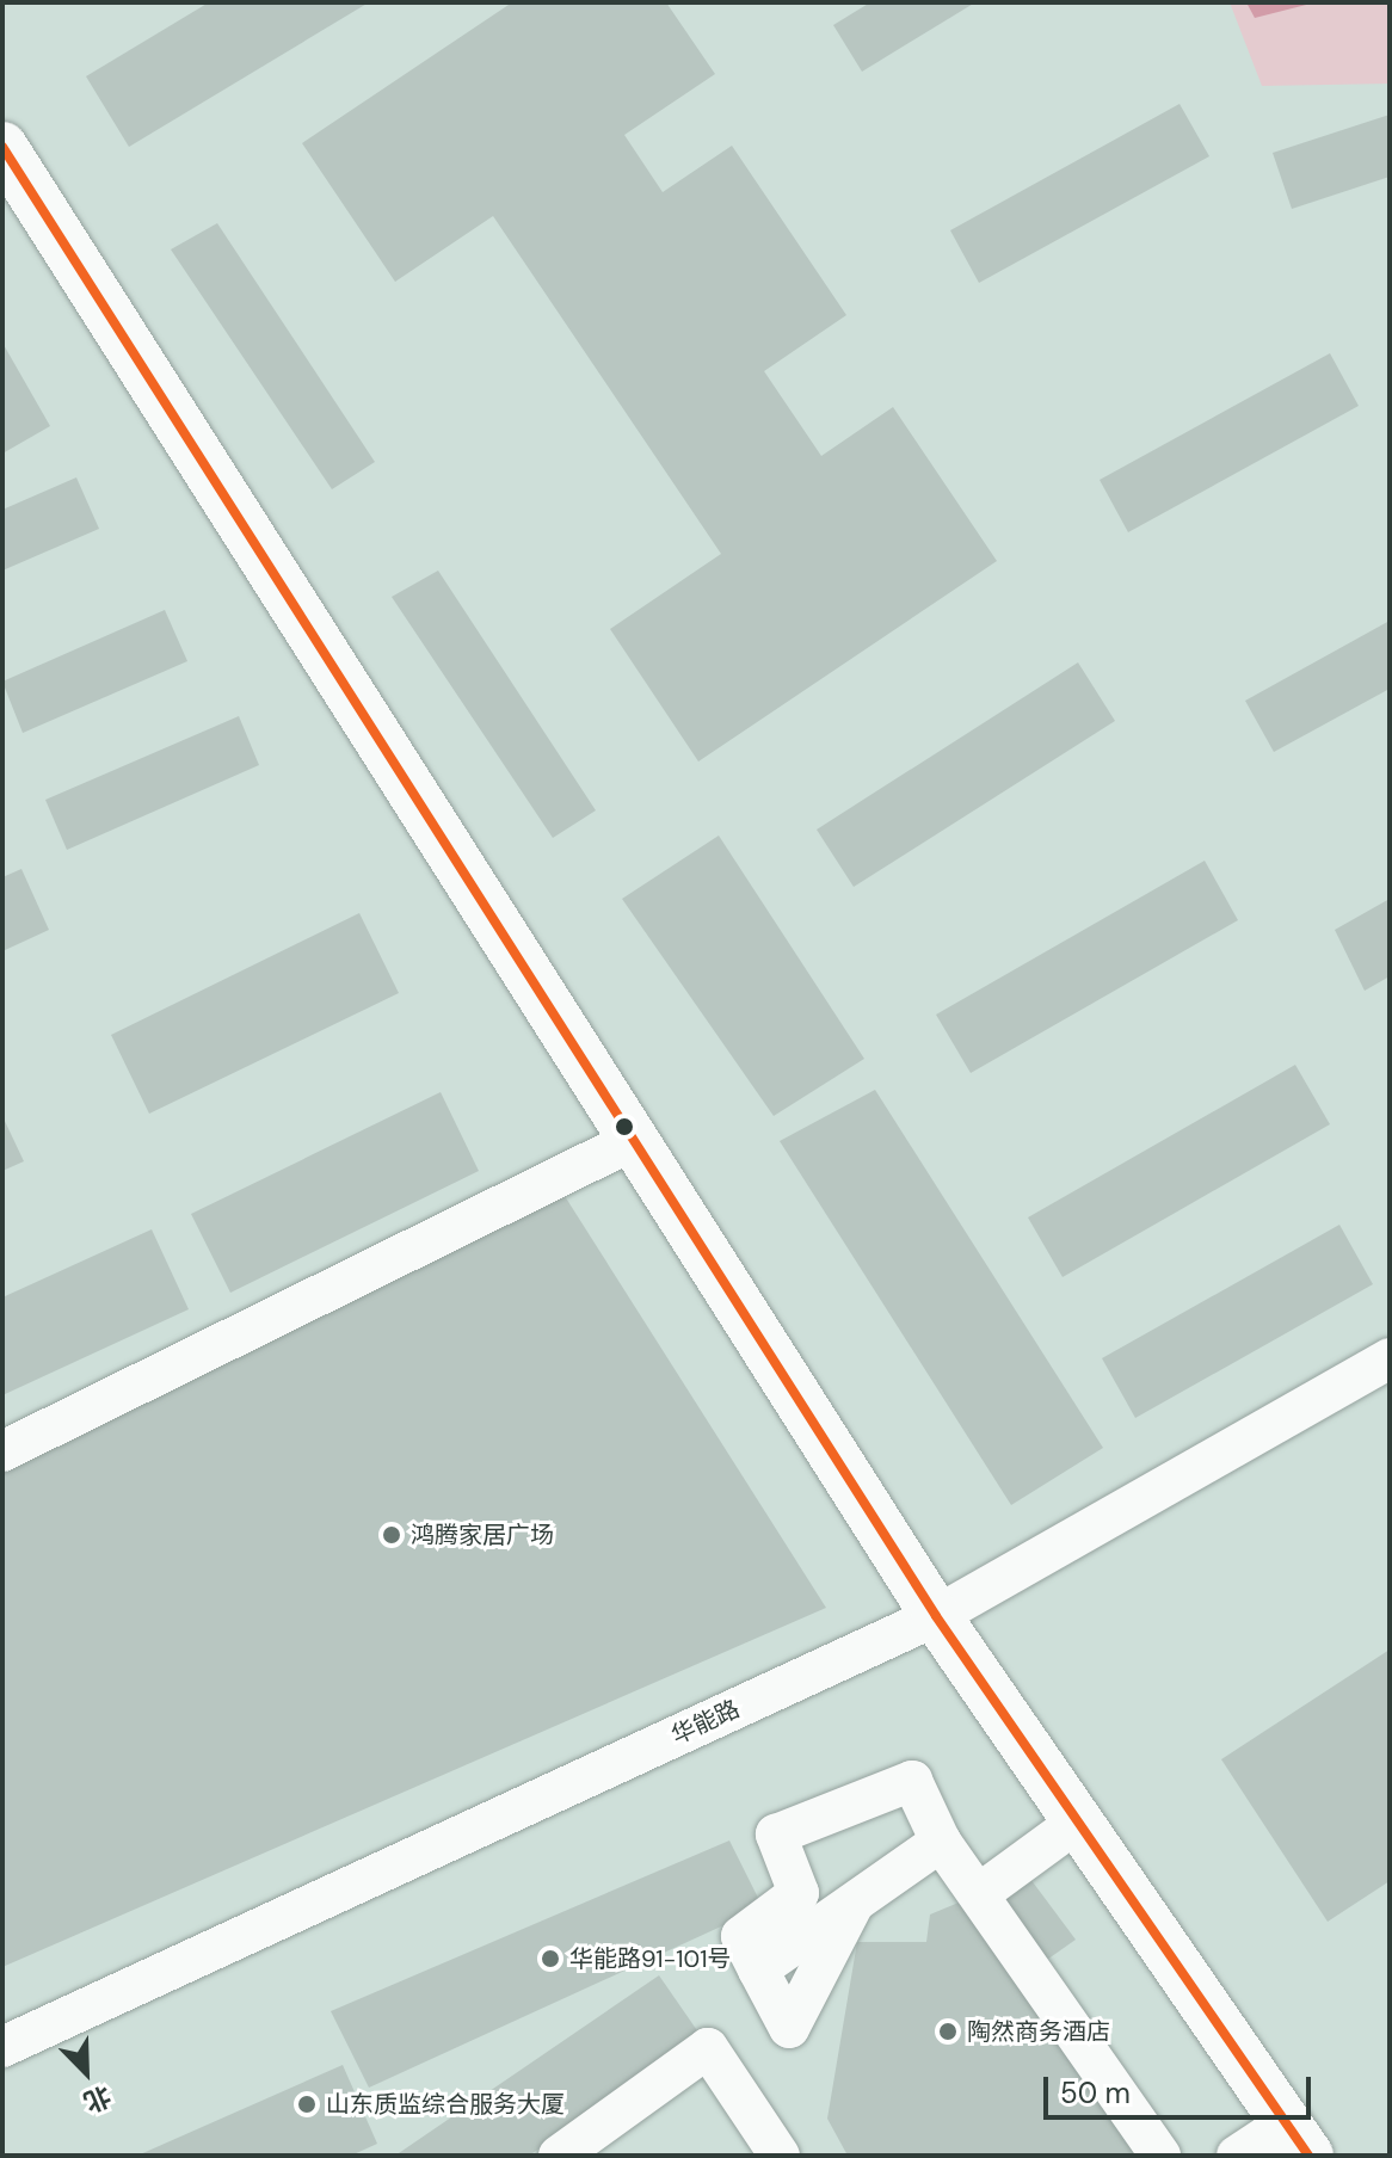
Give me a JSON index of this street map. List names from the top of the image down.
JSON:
{
  "streets": {
    "street": ["华能路"]
  },
  "places": [
    "鸿腾家居广场",
    "华能路91-101号",
    "陶然商务酒店",
    "山东质监综合服务大厦"
  ],
  "scale_bar": "50 m",
  "north": "bottom right"
}
